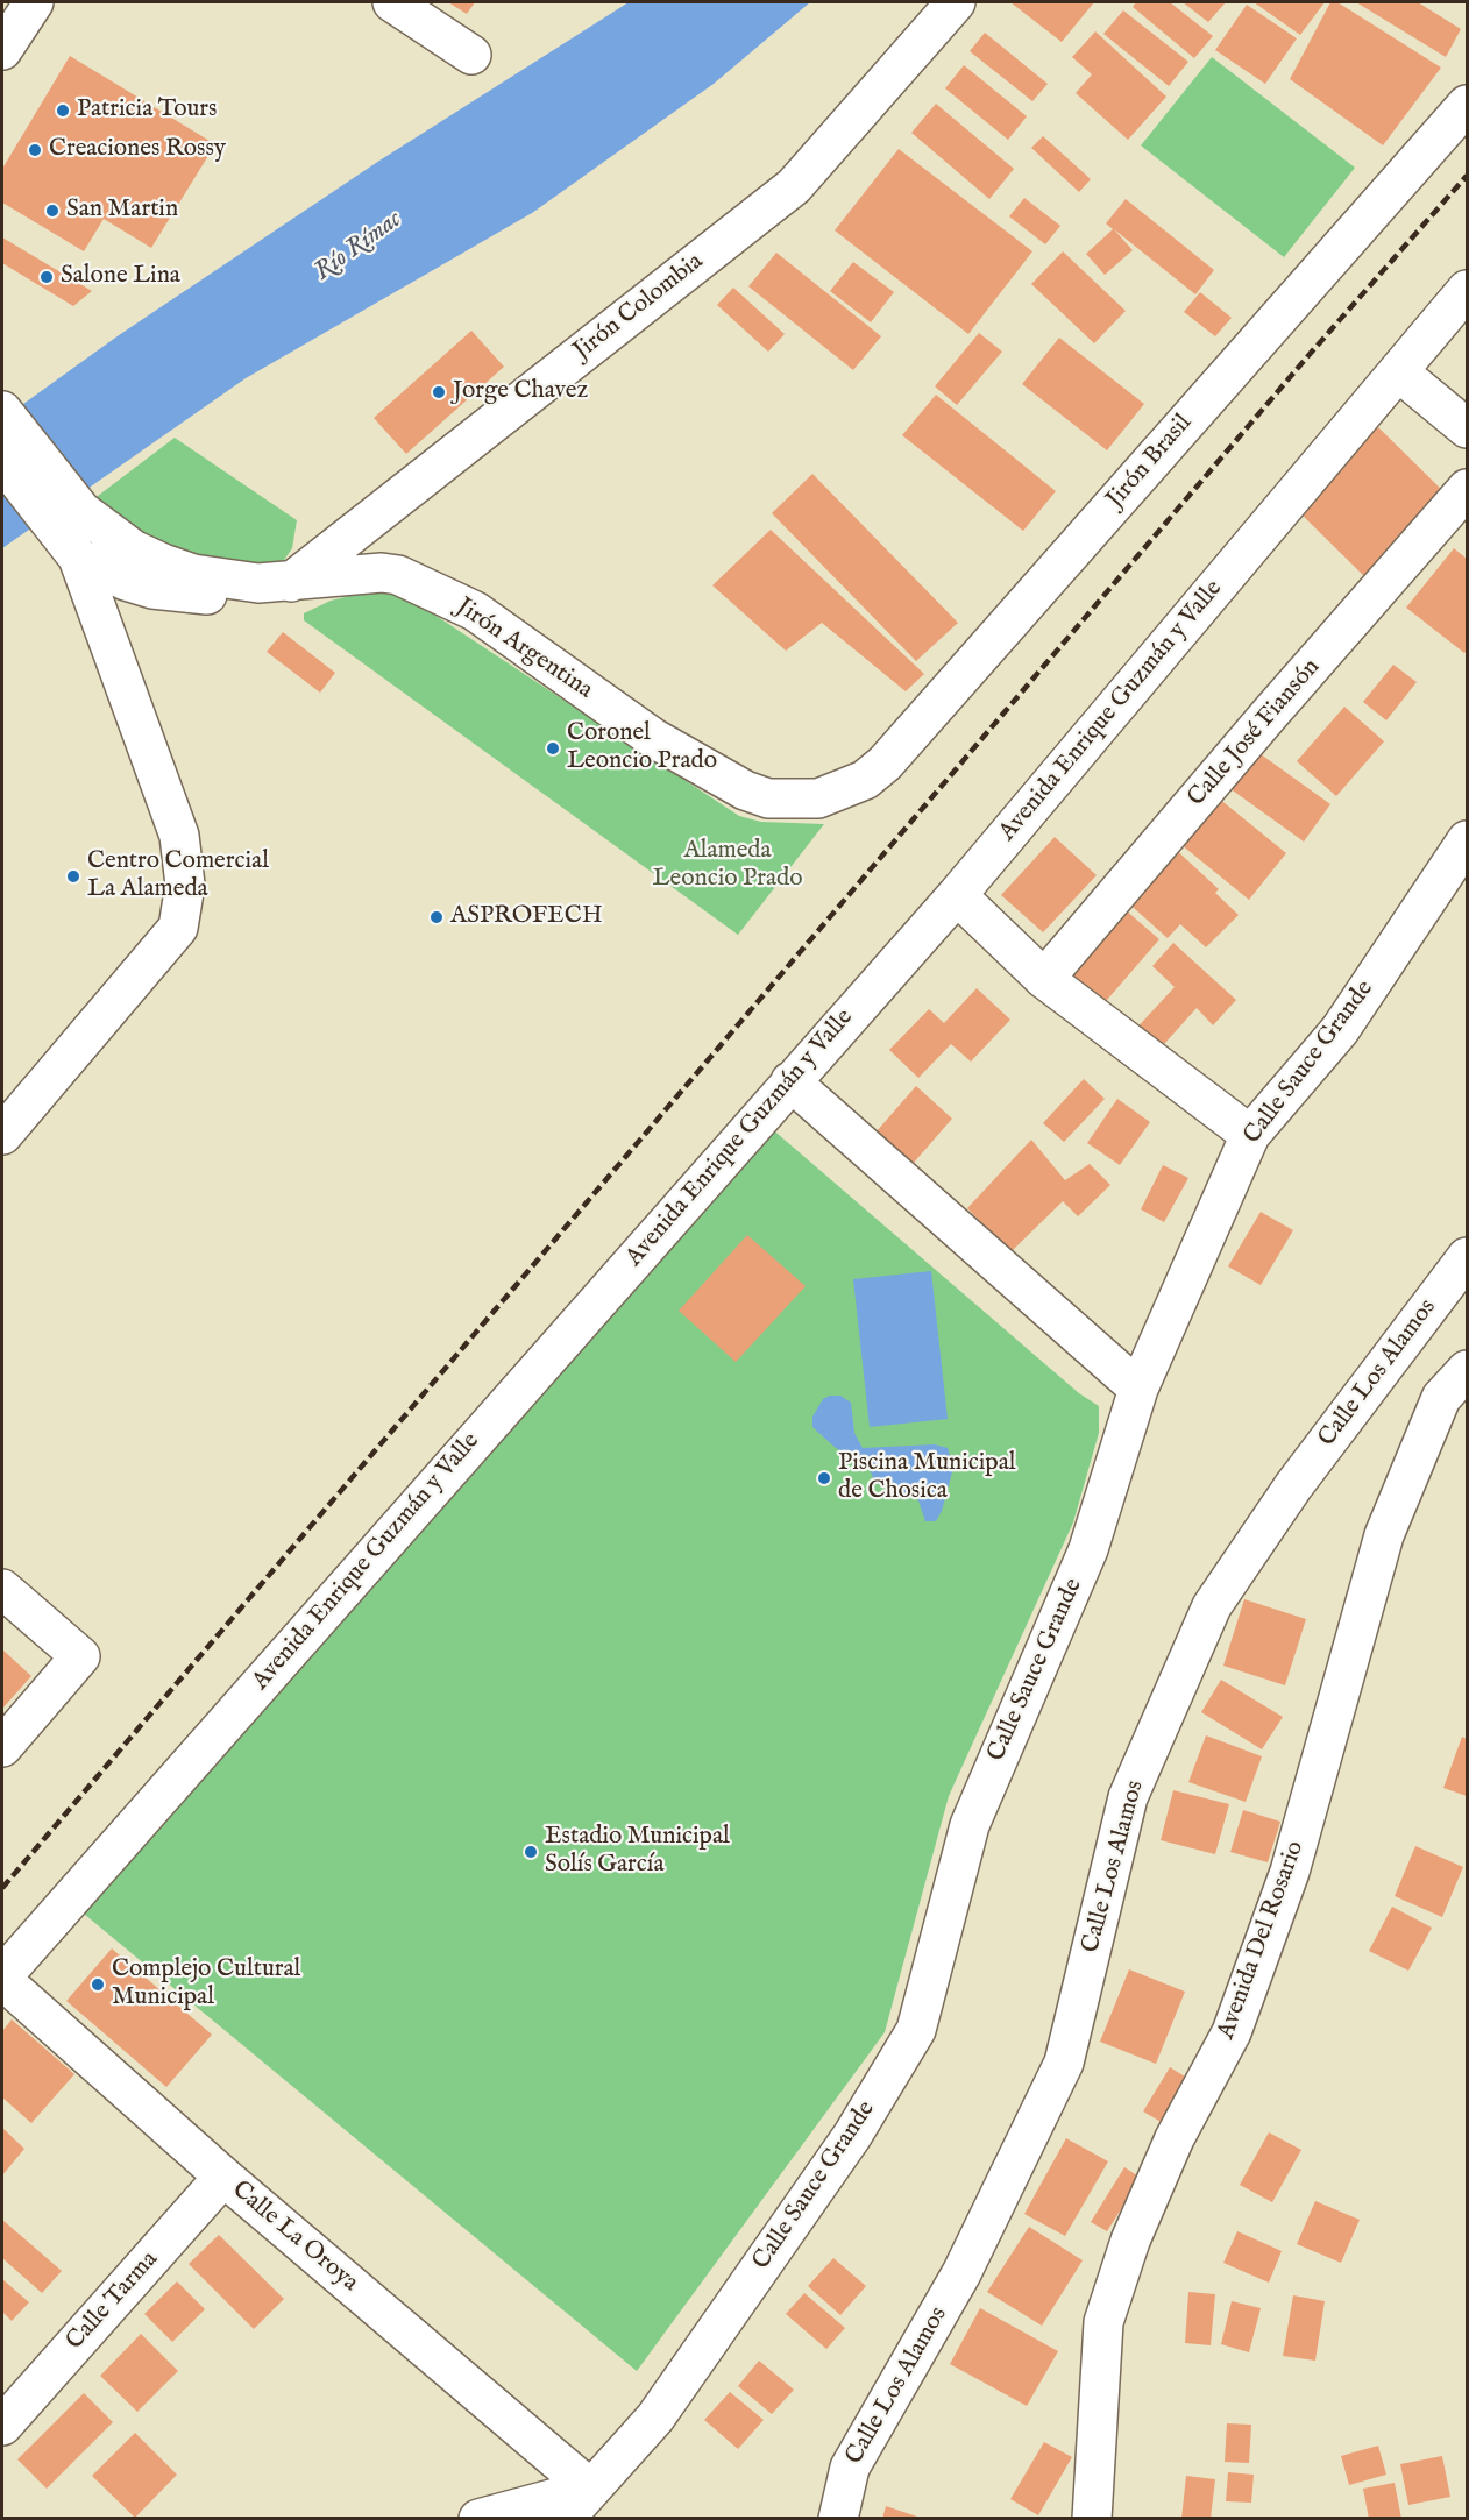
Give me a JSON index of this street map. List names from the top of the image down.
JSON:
{
  "streets": {
    "street": [
      "Jirón Colombia",
      "Jirón Brasil",
      "Jirón Argentina",
      "Avenida Enrique Guzmán y Valle",
      "Calle José Fiansón",
      "Calle Sauce Grande",
      "Calle Los Alamos",
      "Avenida Del Rosario",
      "Calle La Oroya",
      "Calle Tarma"
    ]
  },
  "crossings": [
    ["Jirón Colombia", "Jirón Argentina"],
    ["Jirón Brasil", "Jirón Argentina"],
    ["Avenida Enrique Guzmán y Valle", "Calle La Oroya"],
    ["Calle Sauce Grande", "Calle La Oroya"],
    ["Calle La Oroya", "Calle Tarma"]
  ],
  "water": ["Río Rímac"],
  "parks": ["Alameda Leoncio Prado"],
  "places": [
    "Patricia Tours",
    "Creaciones Rossy",
    "San Martin",
    "Salone Lina",
    "Jorge Chavez",
    "Coronel Leoncio Prado",
    "Centro Comercial La Alameda",
    "ASPROFECH",
    "Piscina Municipal de Chosica",
    "Estadio Municipal Solís García",
    "Complejo Cultural Municipal"
  ]
}
